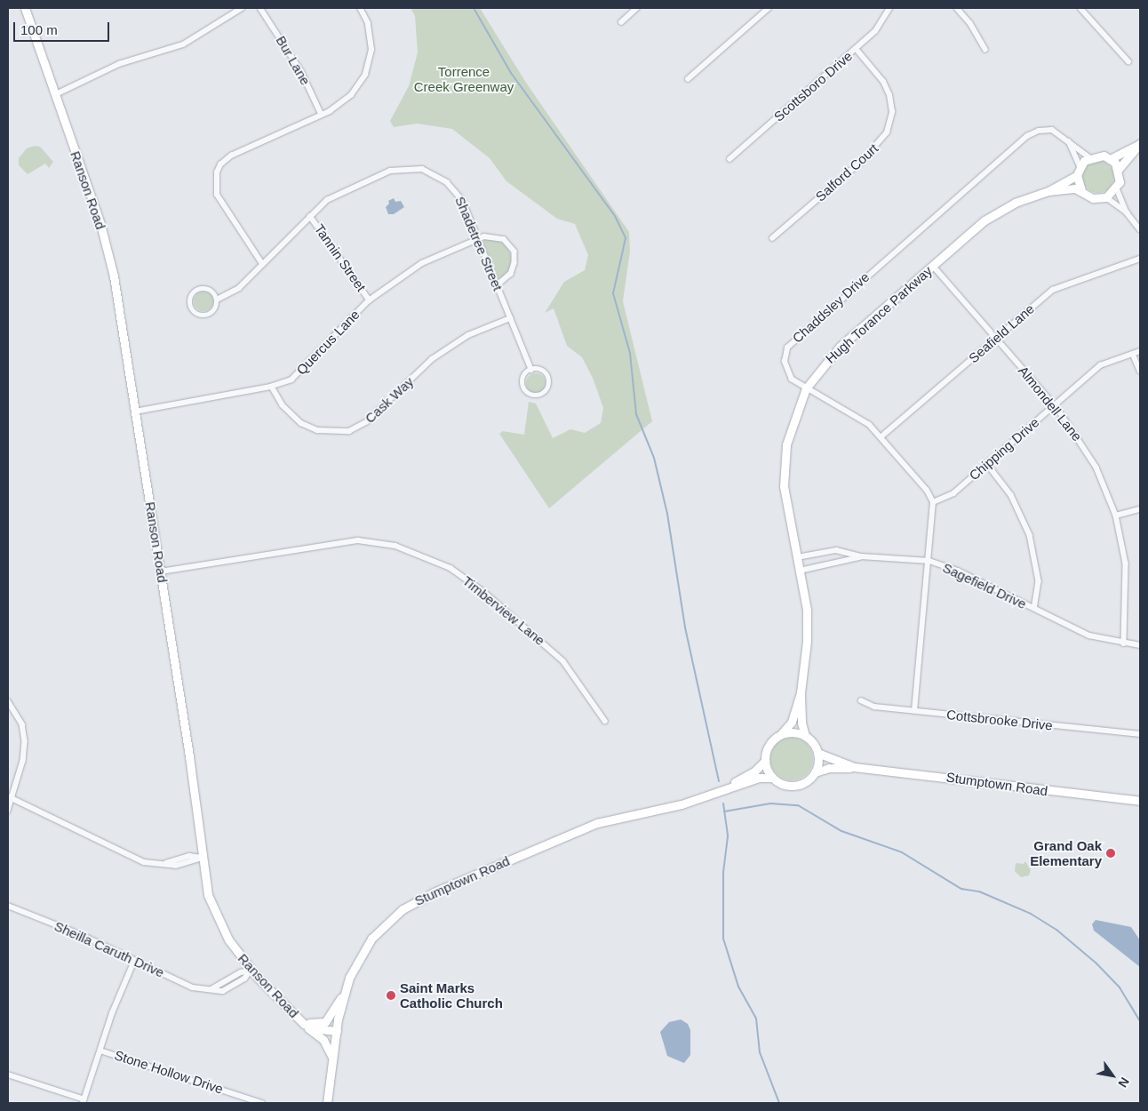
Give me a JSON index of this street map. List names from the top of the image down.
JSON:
{
  "streets": {
    "street": [
      "Bur Lane",
      "Scottsboro Drive",
      "Salford Court",
      "Ranson Road",
      "Shadetree Street",
      "Tannin Street",
      "Chaddsley Drive",
      "Hugh Torance Parkway",
      "Seafield Lane",
      "Quercus Lane",
      "Cask Way",
      "Almondell Lane",
      "Chipping Drive",
      "Sagefield Drive",
      "Timberview Lane",
      "Cottsbrooke Drive",
      "Stumptown Road",
      "Sheilla Caruth Drive",
      "Stone Hollow Drive"
    ]
  },
  "crossings": [
    ["Scottsboro Drive", "Salford Court"],
    ["Ranson Road", "Quercus Lane"],
    ["Ranson Road", "Timberview Lane"],
    ["Ranson Road", "Stumptown Road"],
    ["Ranson Road", "Sheilla Caruth Drive"],
    ["Shadetree Street", "Tannin Street"],
    ["Shadetree Street", "Quercus Lane"],
    ["Shadetree Street", "Cask Way"],
    ["Tannin Street", "Quercus Lane"],
    ["Chaddsley Drive", "Hugh Torance Parkway"],
    ["Chaddsley Drive", "Seafield Lane"],
    ["Chaddsley Drive", "Chipping Drive"],
    ["Hugh Torance Parkway", "Almondell Lane"],
    ["Hugh Torance Parkway", "Sagefield Drive"],
    ["Hugh Torance Parkway", "Stumptown Road"],
    ["Seafield Lane", "Almondell Lane"],
    ["Quercus Lane", "Cask Way"],
    ["Almondell Lane", "Chipping Drive"],
    ["Almondell Lane", "Sagefield Drive"]
  ],
  "parks": ["Torrence Creek Greenway"],
  "places": ["Grand Oak Elementary", "Saint Marks Catholic Church"],
  "scale_bar": "100 m",
  "north": "bottom right"
}
